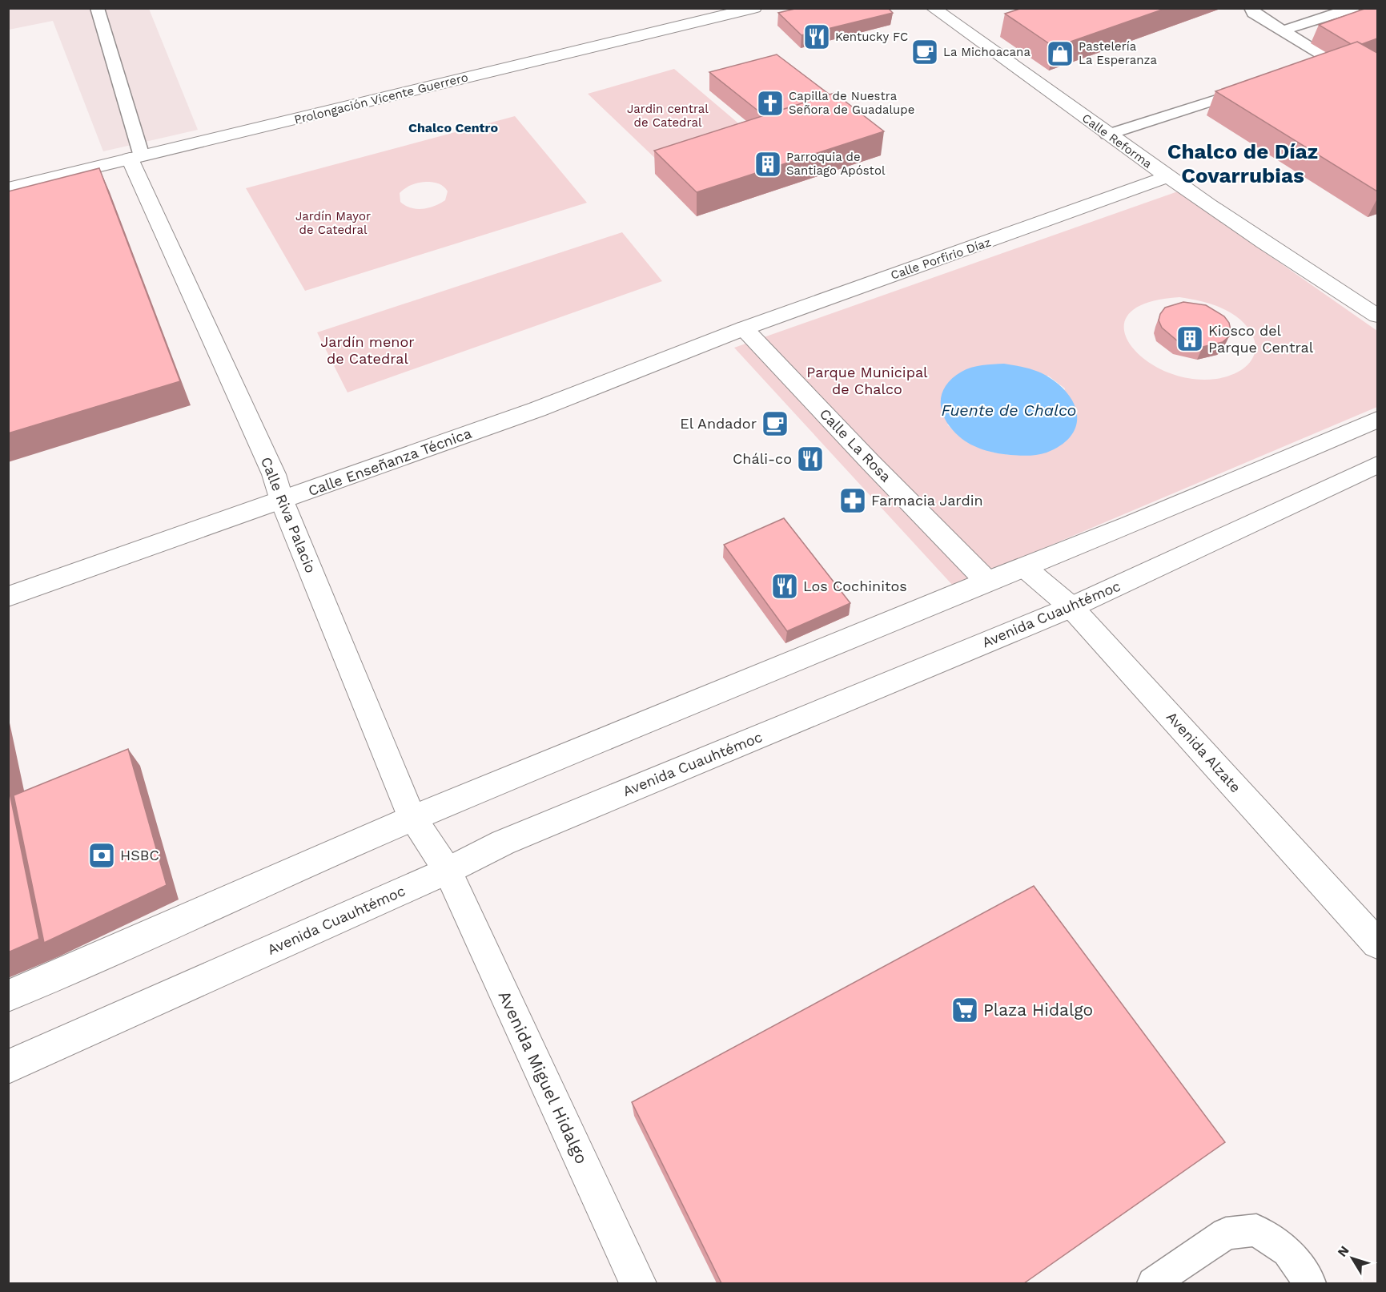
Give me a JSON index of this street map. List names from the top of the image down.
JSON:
{
  "streets": {
    "street": [
      "Prolongación Vicente Guerrero",
      "Calle Reforma",
      "Calle Porfirio Díaz",
      "Calle La Rosa",
      "Calle Enseñanza Técnica",
      "Calle Riva Palacio",
      "Avenida Cuauhtémoc",
      "Avenida Alzate",
      "Avenida Miguel Hidalgo"
    ]
  },
  "crossings": [
    ["Prolongación Vicente Guerrero", "Calle Riva Palacio"],
    ["Calle Reforma", "Calle Porfirio Díaz"],
    ["Calle Porfirio Díaz", "Calle La Rosa"],
    ["Calle Porfirio Díaz", "Calle Enseñanza Técnica"],
    ["Calle Enseñanza Técnica", "Calle Riva Palacio"],
    ["Calle Riva Palacio", "Avenida Cuauhtémoc"],
    ["Calle Riva Palacio", "Avenida Miguel Hidalgo"],
    ["Avenida Cuauhtémoc", "Avenida Alzate"],
    ["Avenida Cuauhtémoc", "Avenida Miguel Hidalgo"]
  ],
  "districts": ["Chalco Centro", "Chalco de Díaz Covarrubias"],
  "water": ["Fuente de Chalco"],
  "parks": [
    "Jardin central de Catedral",
    "Jardín Mayor de Catedral",
    "Jardín menor de Catedral",
    "Parque Municipal de Chalco"
  ],
  "places": {
    "restaurant": ["Kentucky FC", "Cháli-co", "Los Cochinitos"],
    "cafe": ["La Michoacana", "El Andador"],
    "shop": ["Pastelería La Esperanza"],
    "church": ["Capilla de Nuestra Señora de Guadalupe"],
    "building": ["Parroquia de Santiago Apóstol", "Kiosco del Parque Central"],
    "pharmacy": ["Farmacia Jardin"],
    "bank": ["HSBC"],
    "supermarket": ["Plaza Hidalgo"]
  },
  "north": "top left"
}
